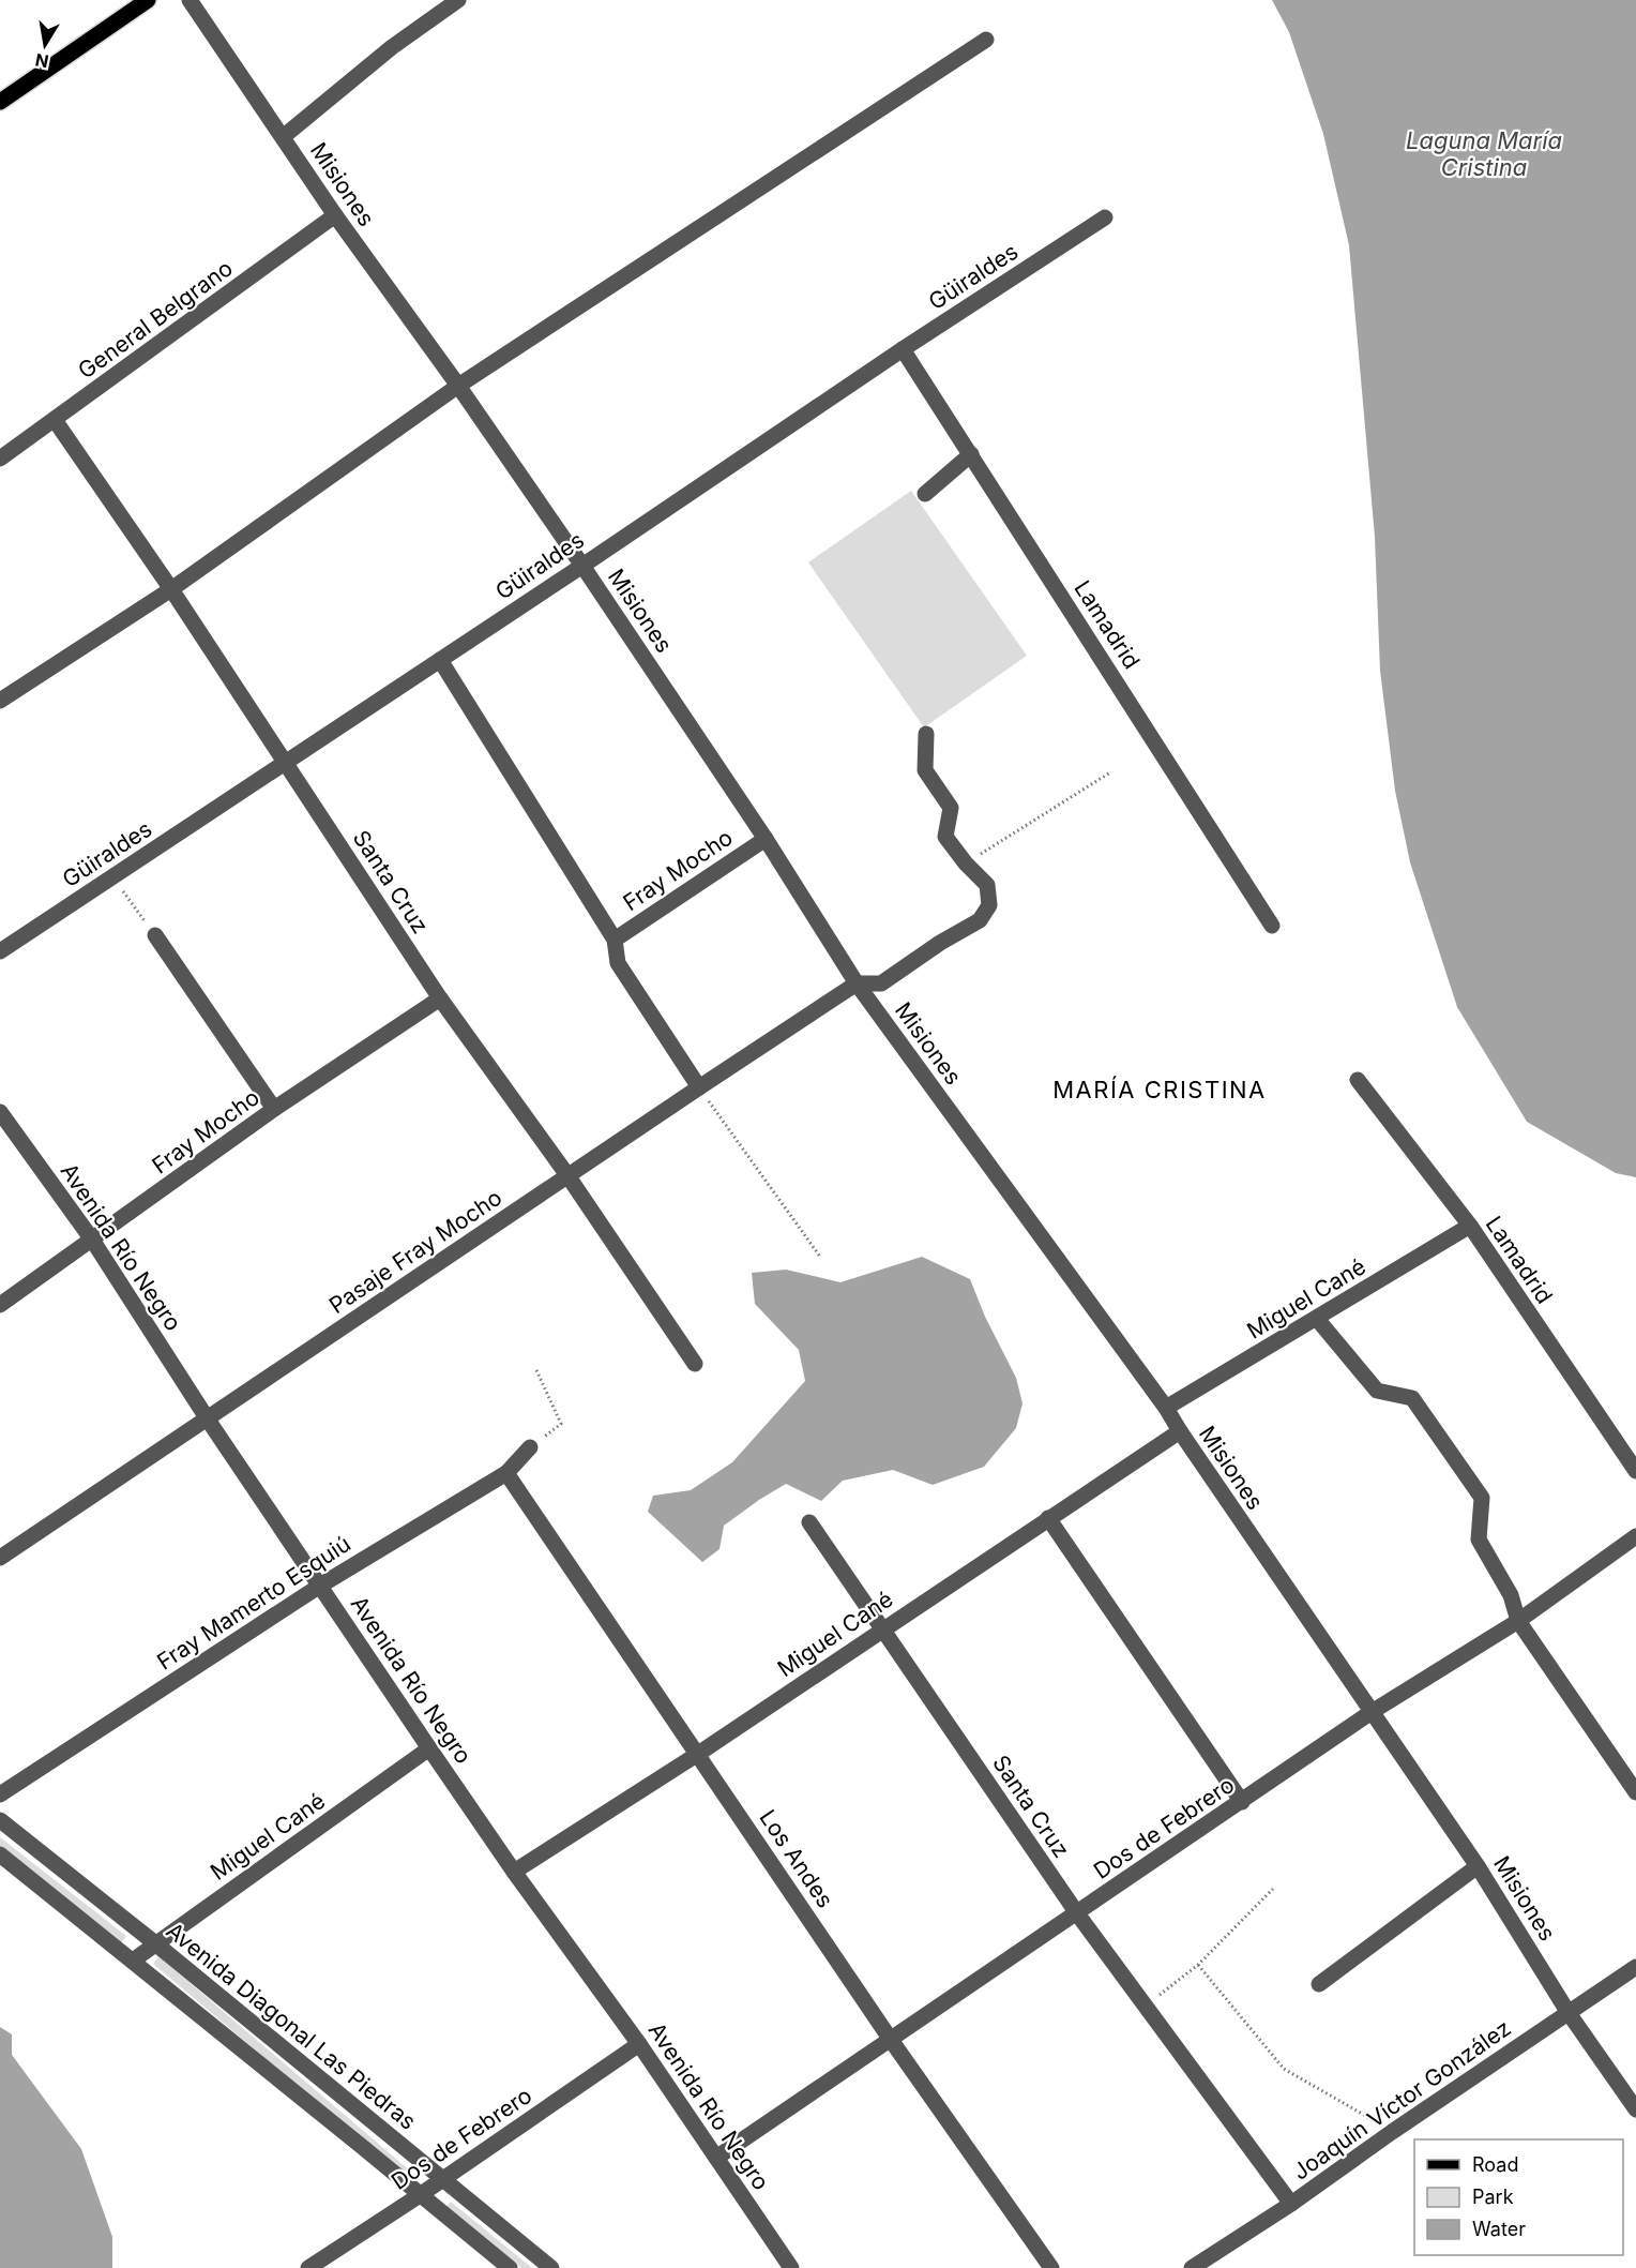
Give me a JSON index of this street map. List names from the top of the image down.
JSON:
{
  "streets": {
    "street": [
      "Misiones",
      "Güiraldes",
      "General Belgrano",
      "Lamadrid",
      "Fray Mocho",
      "Santa Cruz",
      "Avenida Río Negro",
      "Pasaje Fray Mocho",
      "Miguel Cané",
      "Fray Mamerto Esquiú",
      "Dos de Febrero",
      "Los Andes",
      "Avenida Diagonal Las Piedras",
      "Joaquín Víctor González"
    ]
  },
  "crossings": [
    ["Misiones", "Güiraldes"],
    ["Misiones", "General Belgrano"],
    ["Misiones", "Fray Mocho"],
    ["Misiones", "Pasaje Fray Mocho"],
    ["Misiones", "Miguel Cané"],
    ["Misiones", "Dos de Febrero"],
    ["Misiones", "Joaquín Víctor González"],
    ["Güiraldes", "Lamadrid"],
    ["Güiraldes", "Santa Cruz"],
    ["General Belgrano", "Santa Cruz"],
    ["Lamadrid", "Miguel Cané"],
    ["Fray Mocho", "Santa Cruz"],
    ["Fray Mocho", "Avenida Río Negro"],
    ["Santa Cruz", "Pasaje Fray Mocho"],
    ["Santa Cruz", "Miguel Cané"],
    ["Santa Cruz", "Dos de Febrero"],
    ["Santa Cruz", "Joaquín Víctor González"],
    ["Avenida Río Negro", "Pasaje Fray Mocho"],
    ["Avenida Río Negro", "Miguel Cané"],
    ["Avenida Río Negro", "Fray Mamerto Esquiú"],
    ["Avenida Río Negro", "Dos de Febrero"],
    ["Miguel Cané", "Los Andes"],
    ["Miguel Cané", "Avenida Diagonal Las Piedras"],
    ["Fray Mamerto Esquiú", "Los Andes"],
    ["Dos de Febrero", "Los Andes"],
    ["Dos de Febrero", "Avenida Diagonal Las Piedras"]
  ],
  "districts": ["MARÍA CRISTINA"],
  "water": ["Laguna María Cristina"],
  "legend": ["Road", "Park", "Water"],
  "north": "bottom"
}
